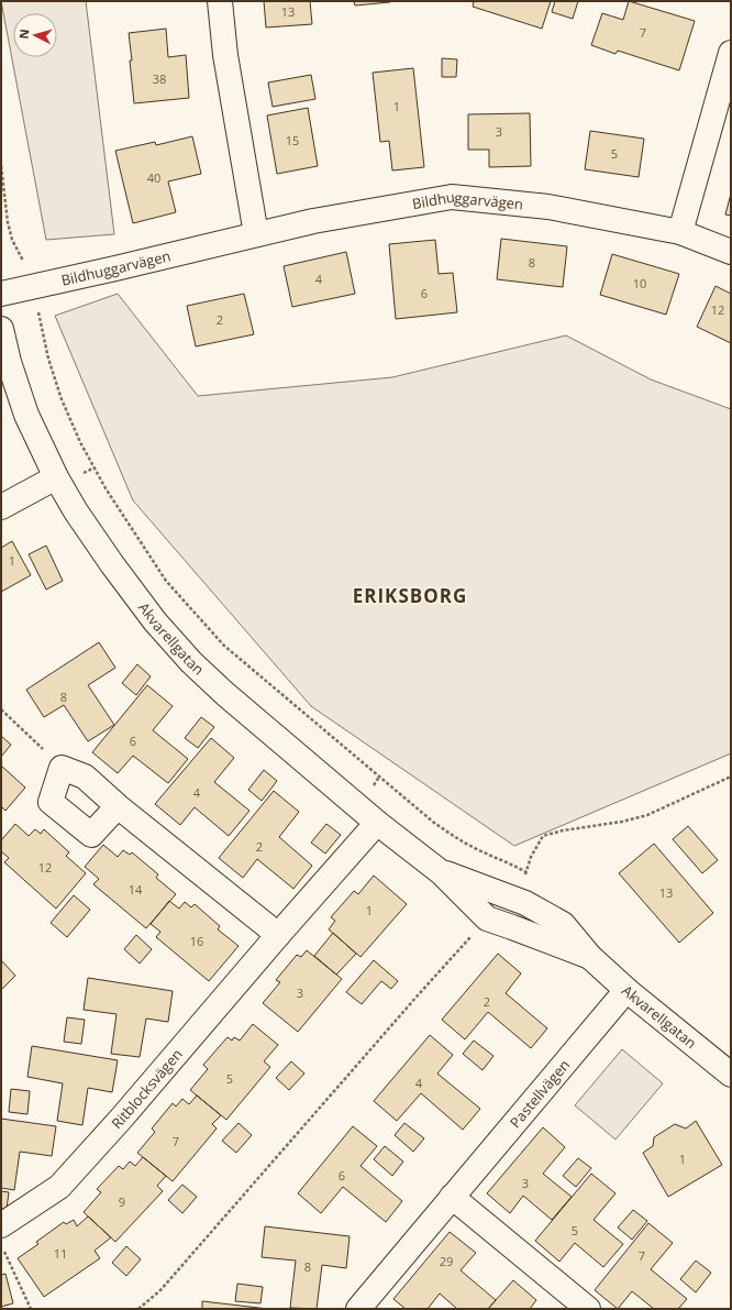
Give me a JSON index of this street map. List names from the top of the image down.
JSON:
{
  "streets": {
    "street": [
      "Bildhuggarvägen",
      "Akvarellgatan",
      "Ritblocksvägen",
      "Pastellvägen"
    ]
  },
  "crossings": [
    ["Akvarellgatan", "Ritblocksvägen"],
    ["Akvarellgatan", "Pastellvägen"]
  ],
  "districts": ["ERIKSBORG"],
  "house_numbers": [
    "13",
    "7",
    "38",
    "1",
    "3",
    "15",
    "5",
    "40",
    "8",
    "4",
    "10",
    "6",
    "12",
    "2",
    "1",
    "8",
    "6",
    "4",
    "2",
    "12",
    "14",
    "13",
    "1",
    "16",
    "3",
    "2",
    "5",
    "4",
    "7",
    "1",
    "6",
    "3",
    "9",
    "5",
    "11",
    "7",
    "29",
    "8"
  ],
  "north": "left"
}
